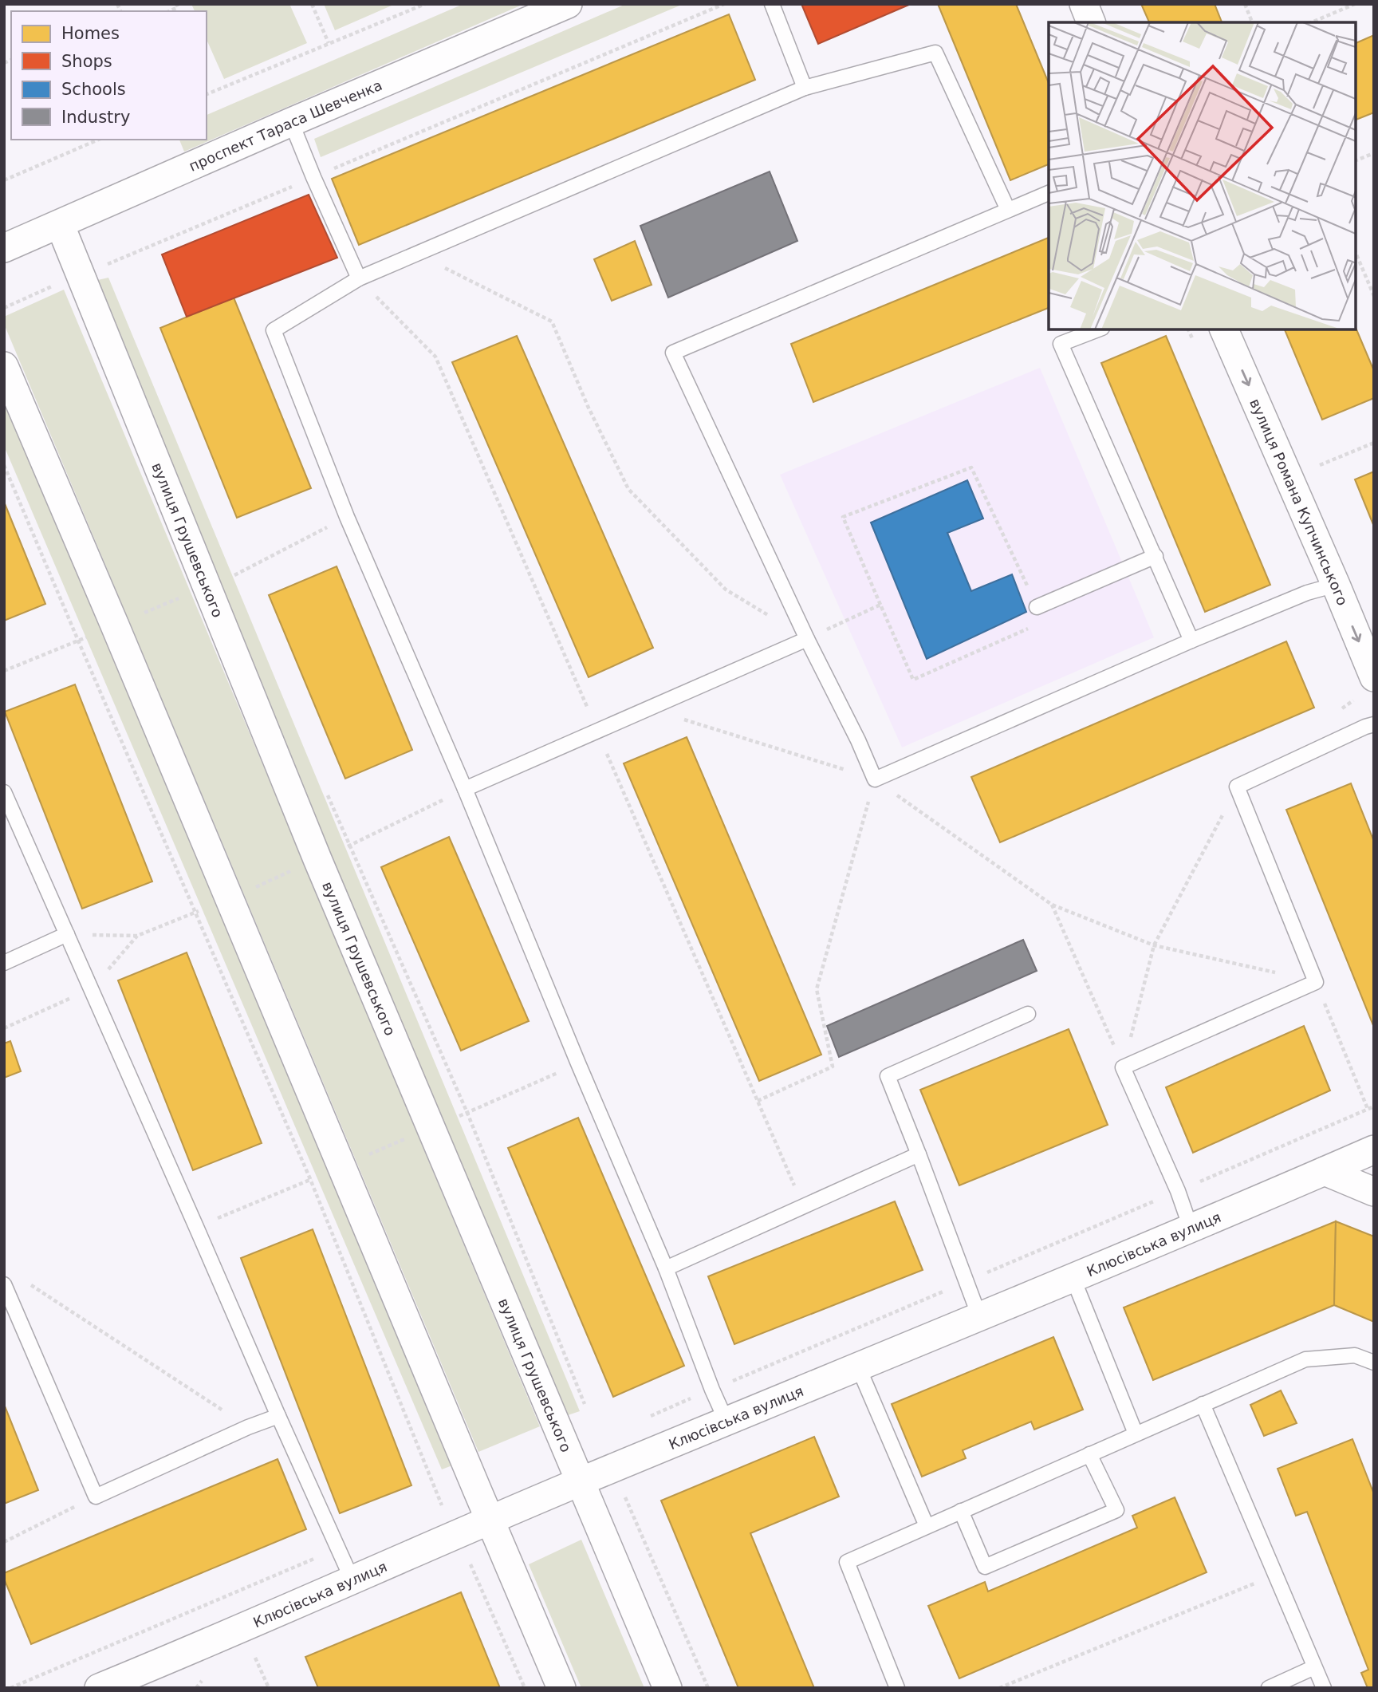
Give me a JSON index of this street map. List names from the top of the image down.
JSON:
{
  "streets": {
    "street": [
      "проспект Тараса Шевченка",
      "вулиця Романа Купчинського",
      "вулиця Грушевського",
      "Клюсівська вулиця"
    ]
  },
  "crossings": [
    ["проспект Тараса Шевченка", "вулиця Грушевського"],
    ["вулиця Грушевського", "Клюсівська вулиця"]
  ],
  "one_way": ["вулиця Романа Купчинського"],
  "legend": [
    "Homes",
    "Shops",
    "Schools",
    "Industry"
  ]
}
